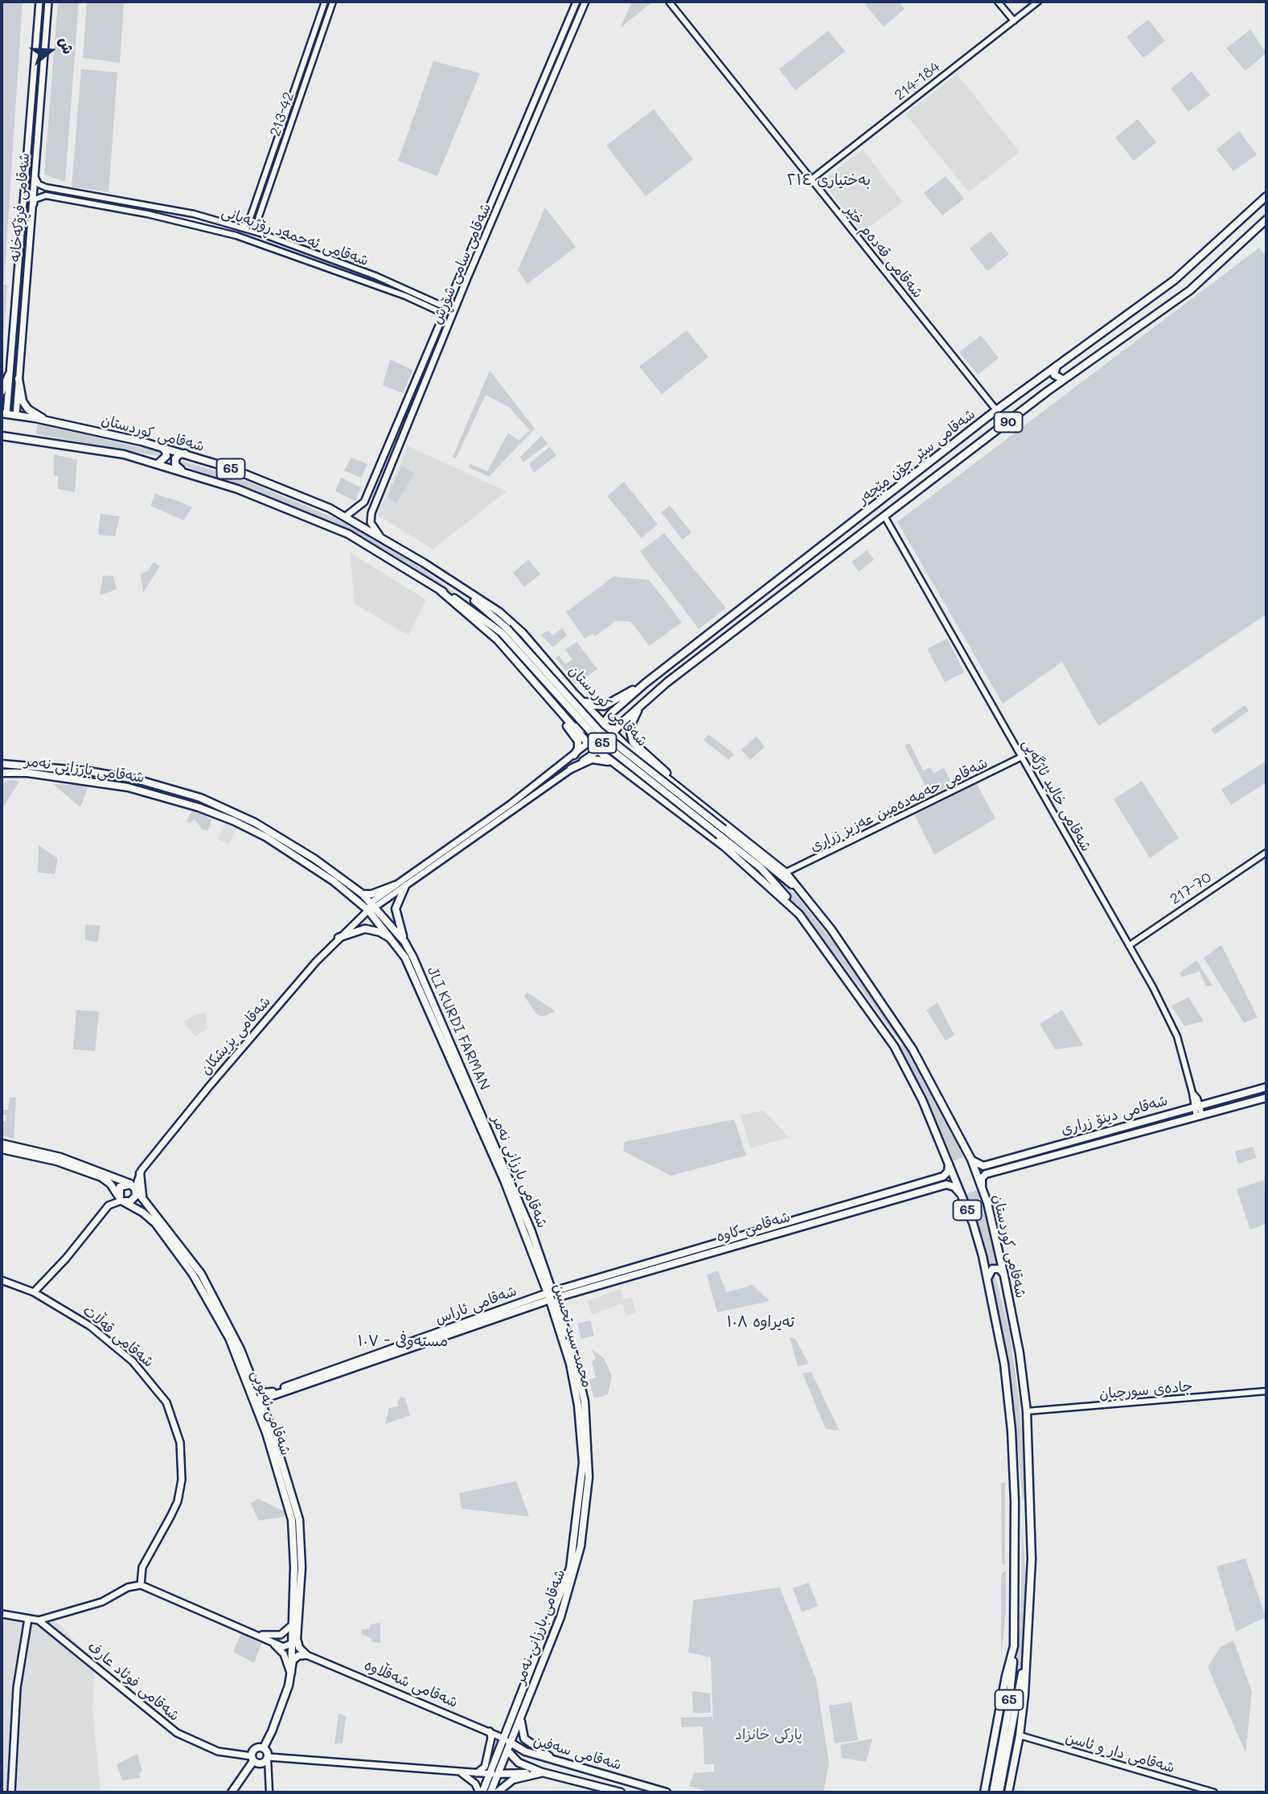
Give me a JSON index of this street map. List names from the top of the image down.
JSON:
{
  "streets": {
    "main road": [
      "شەقامی فڕۆکەخانە",
      "شەقامی سامی شۆڕش",
      "90",
      "شەقامی کوردستان",
      "شەقامی سێر جۆن مێجەر",
      "65",
      "شەقامی بارزانی نەمر",
      "JLI KURDI FARMAN",
      "شەقامی پزیشکان",
      "شەقامی دینۆ زراری",
      "شەقامی کاوە",
      "شەقامی ئاراس",
      "محمد سید تحسین",
      "شەقامی قەڵات",
      "شەقامی ئەیوبی",
      "شەقامی فوئاد عارف",
      "شەقامی شەقڵاوە",
      "شەقامی سەفین"
    ],
    "street": [
      "214-184",
      "213-42",
      "شەقامی ئەحمەد ڕۆژبەیانی",
      "شەقامی قەدەم خێر",
      "شەقامی خالید ئاژگەیی",
      "شەقامی حەمەدەمین عەزیز زراری",
      "217-70",
      "جادەی سورچیان",
      "شەقامی دار و ئاسن"
    ]
  },
  "crossings": [
    ["214-184", "شەقامی قەدەم خێر"],
    ["213-42", "شەقامی ئەحمەد ڕۆژبەیانی"],
    ["شەقامی فڕۆکەخانە", "شەقامی کوردستان"],
    ["شەقامی ئەحمەد ڕۆژبەیانی", "شەقامی سامی شۆڕش"],
    ["شەقامی قەدەم خێر", "شەقامی سێر جۆن مێجەر"],
    ["شەقامی سامی شۆڕش", "شەقامی کوردستان"],
    ["شەقامی کوردستان", "شەقامی سێر جۆن مێجەر"],
    ["شەقامی کوردستان", "شەقامی حەمەدەمین عەزیز زراری"],
    ["شەقامی کوردستان", "شەقامی پزیشکان"],
    ["شەقامی کوردستان", "جادەی سورچیان"],
    ["شەقامی کوردستان", "شەقامی دار و ئاسن"],
    ["شەقامی سێر جۆن مێجەر", "شەقامی خالید ئاژگەیی"],
    ["شەقامی سێر جۆن مێجەر", "شەقامی پزیشکان"],
    ["شەقامی بارزانی نەمر", "JLI KURDI FARMAN"],
    ["شەقامی بارزانی نەمر", "شەقامی پزیشکان"],
    ["شەقامی بارزانی نەمر", "شەقامی کاوە"],
    ["شەقامی بارزانی نەمر", "شەقامی ئاراس"],
    ["شەقامی بارزانی نەمر", "محمد سید تحسین"],
    ["شەقامی بارزانی نەمر", "شەقامی سەفین"],
    ["شەقامی خالید ئاژگەیی", "شەقامی حەمەدەمین عەزیز زراری"],
    ["شەقامی خالید ئاژگەیی", "217-70"],
    ["شەقامی خالید ئاژگەیی", "شەقامی دینۆ زراری"],
    ["شەقامی پزیشکان", "محمد سید تحسین"],
    ["شەقامی پزیشکان", "شەقامی ئەیوبی"],
    ["شەقامی کاوە", "شەقامی ئاراس"],
    ["شەقامی کاوە", "محمد سید تحسین"],
    ["شەقامی ئاراس", "محمد سید تحسین"],
    ["شەقامی ئاراس", "شەقامی ئەیوبی"],
    ["محمد سید تحسین", "شەقامی شەقڵاوە"],
    ["محمد سید تحسین", "شەقامی سەفین"],
    ["شەقامی شەقڵاوە", "شەقامی سەفین"]
  ],
  "districts": ["بەختیاری ٢١٤", "تەیراوە ١٠٨", "مستەوفی - ١٠٧"],
  "parks": ["پارکی خانزاد"],
  "north": "right"
}
